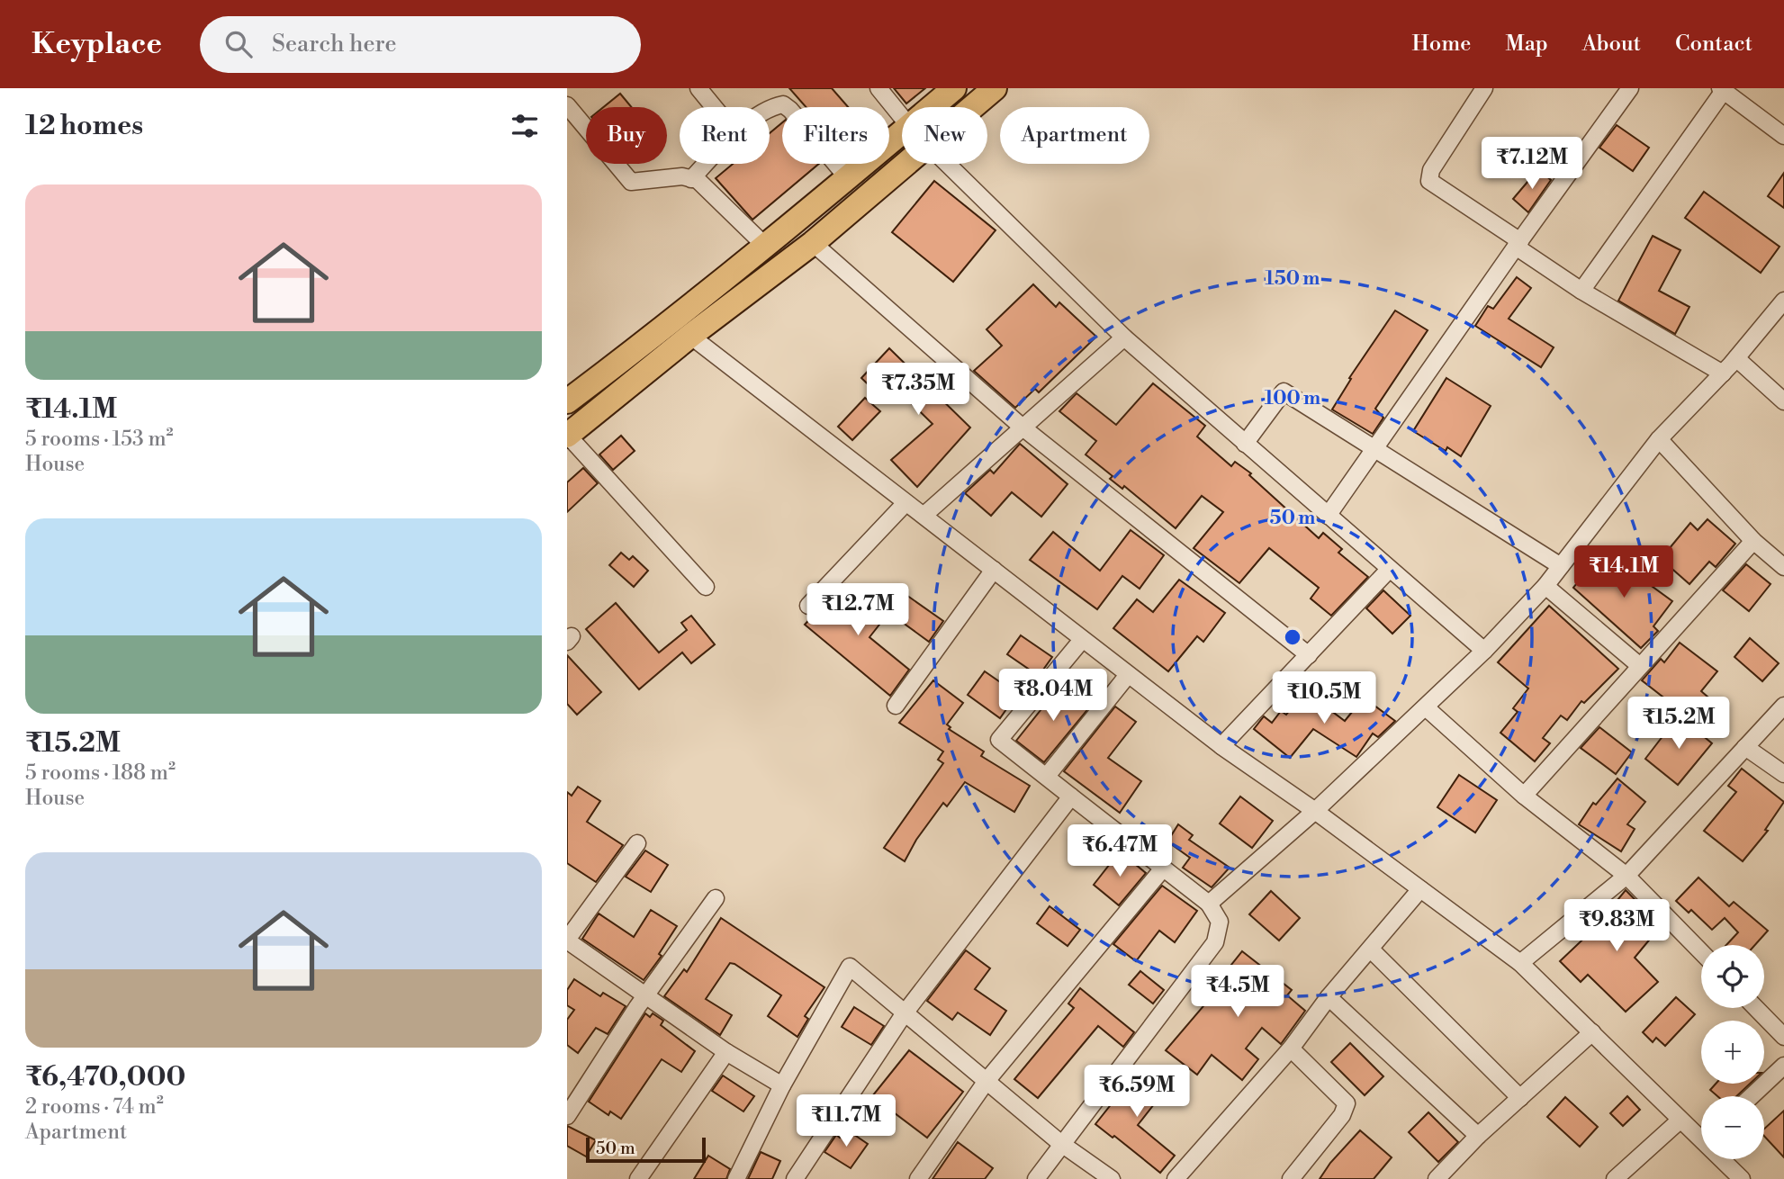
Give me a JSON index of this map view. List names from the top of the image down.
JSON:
{
  "scale_bar": "50 m",
  "page": {
    "header": "Keyplace",
    "search": "Search here",
    "nav": [
      "Home",
      "Map",
      "About",
      "Contact"
    ],
    "heading": "12 homes",
    "chip": [
      "Buy",
      "Rent",
      "Filters",
      "New",
      "Apartment"
    ],
    "price": [
      "₹7.12M",
      "₹7.35M",
      "₹14.1M",
      "₹12.7M",
      "₹8.04M",
      "₹10.5M",
      "₹15.2M",
      "₹6.47M",
      "₹9.83M",
      "₹4.5M",
      "₹6.59M",
      "₹11.7M"
    ],
    "list": [
      {
        "name": "₹14.1M",
        "note": "5 rooms · 153 m² · House"
      },
      {
        "name": "₹15.2M",
        "note": "5 rooms · 188 m² · House"
      },
      {
        "name": "₹6,470,000",
        "note": "2 rooms · 74 m² · Apartment"
      }
    ],
    "map_buttons": ["+", "−"],
    "scale": "50 m"
  },
  "rings": ["150 m", "100 m", "50 m"]
}
